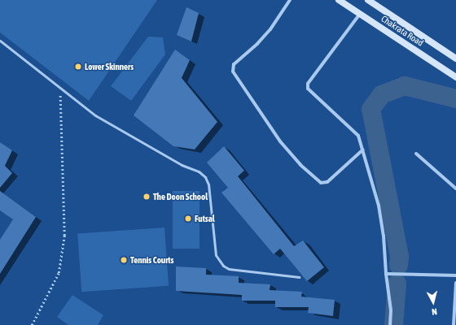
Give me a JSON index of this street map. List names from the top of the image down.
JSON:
{
  "streets": {
    "main road": ["Chakrata Road"]
  },
  "places": [
    "Lower Skinners",
    "The Doon School",
    "Futsal",
    "Tennis Courts"
  ],
  "north": "bottom"
}
